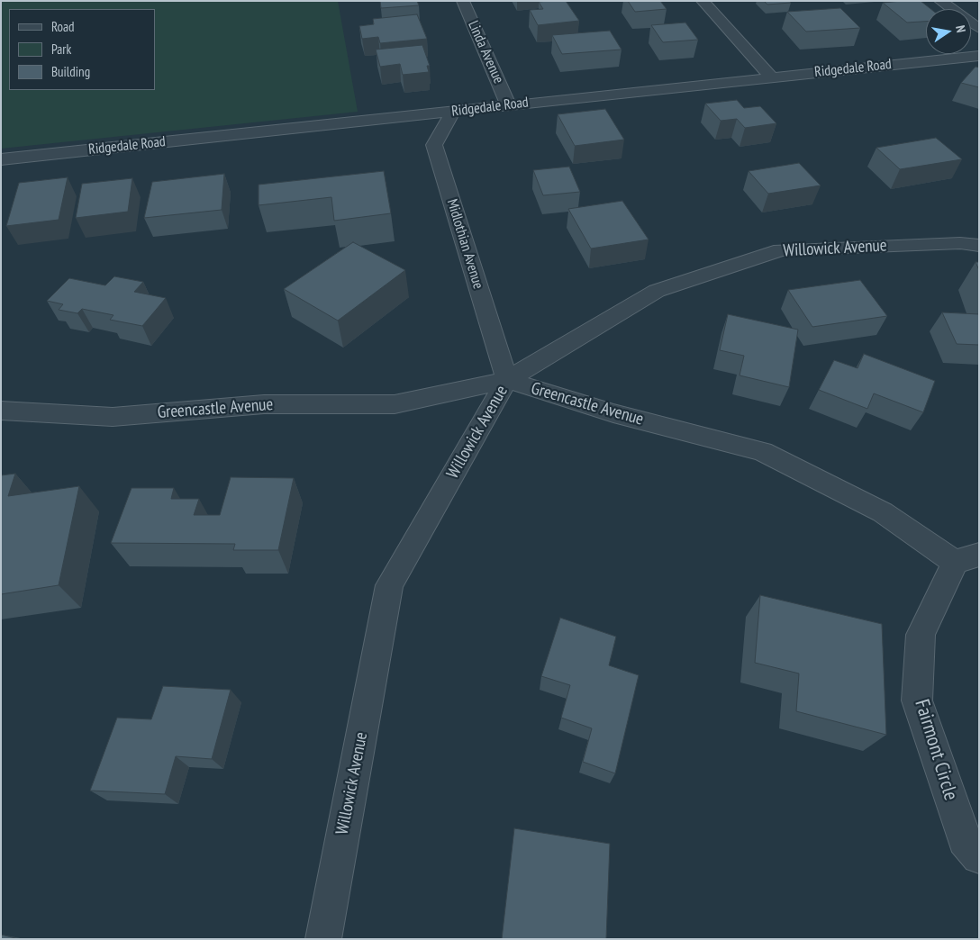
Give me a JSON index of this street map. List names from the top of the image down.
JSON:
{
  "streets": {
    "street": [
      "Linda Avenue",
      "Ridgedale Road",
      "Midlothian Avenue",
      "Willowick Avenue",
      "Greencastle Avenue",
      "Fairmont Circle"
    ]
  },
  "crossings": [
    ["Linda Avenue", "Ridgedale Road"],
    ["Ridgedale Road", "Midlothian Avenue"],
    ["Midlothian Avenue", "Willowick Avenue"],
    ["Midlothian Avenue", "Greencastle Avenue"],
    ["Willowick Avenue", "Greencastle Avenue"],
    ["Greencastle Avenue", "Fairmont Circle"]
  ],
  "legend": ["Road", "Park", "Building"],
  "north": "right"
}
